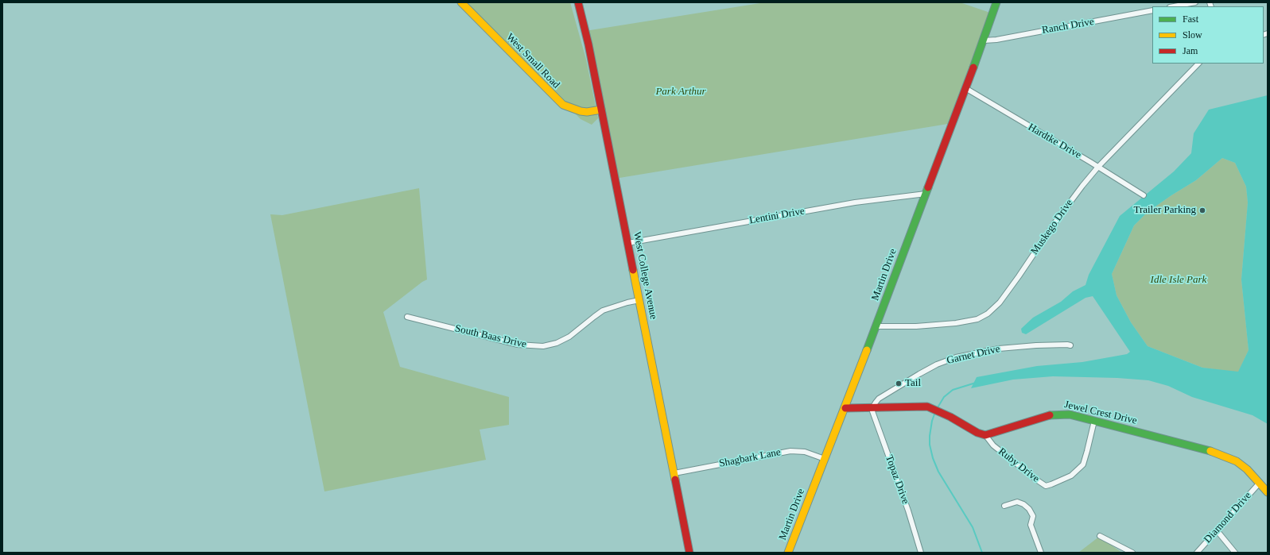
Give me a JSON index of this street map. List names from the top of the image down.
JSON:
{
  "streets": {
    "street": [
      "Ranch Drive",
      "West Small Road",
      "Hardtke Drive",
      "Lentini Drive",
      "Muskego Drive",
      "Martin Drive",
      "West College Avenue",
      "South Baas Drive",
      "Garnet Drive",
      "Jewel Crest Drive",
      "Shagbark Lane",
      "Ruby Drive",
      "Topaz Drive",
      "Diamond Drive"
    ]
  },
  "crossings": [
    ["Ranch Drive", "Martin Drive"],
    ["West Small Road", "West College Avenue"],
    ["Hardtke Drive", "Muskego Drive"],
    ["Hardtke Drive", "Martin Drive"],
    ["Lentini Drive", "Martin Drive"],
    ["Lentini Drive", "West College Avenue"],
    ["Muskego Drive", "Martin Drive"],
    ["Martin Drive", "Shagbark Lane"],
    ["West College Avenue", "South Baas Drive"],
    ["West College Avenue", "Shagbark Lane"],
    ["Garnet Drive", "Topaz Drive"],
    ["Jewel Crest Drive", "Ruby Drive"],
    ["Jewel Crest Drive", "Diamond Drive"]
  ],
  "parks": ["Park Arthur", "Idle Isle Park"],
  "places": ["Trailer Parking", "Tail"],
  "legend": ["Fast", "Slow", "Jam"]
}
